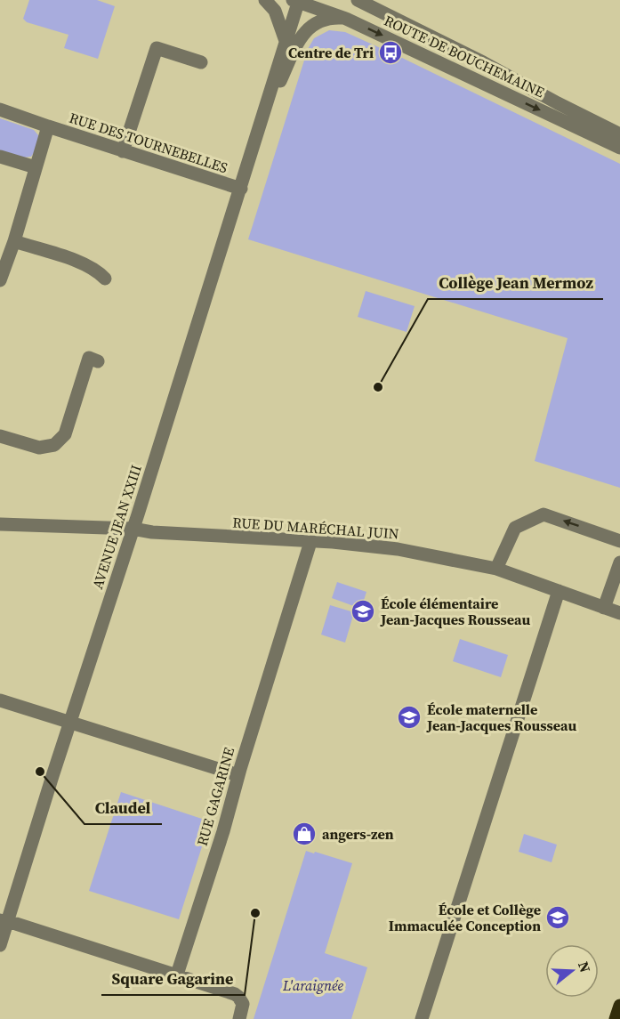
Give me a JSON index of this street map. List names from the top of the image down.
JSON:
{
  "streets": {
    "street": [
      "ROUTE DE BOUCHEMAINE",
      "RUE DES TOURNEBELLES",
      "AVENUE JEAN XXIII",
      "RUE DU MARÉCHAL JUIN",
      "RUE GAGARINE"
    ]
  },
  "crossings": [
    ["ROUTE DE BOUCHEMAINE", "AVENUE JEAN XXIII"],
    ["RUE DES TOURNEBELLES", "AVENUE JEAN XXIII"],
    ["AVENUE JEAN XXIII", "RUE DU MARÉCHAL JUIN"],
    ["RUE DU MARÉCHAL JUIN", "RUE GAGARINE"]
  ],
  "parks": ["L'araignée"],
  "places": {
    "bus stop": ["Centre de Tri"],
    "other": ["Collège Jean Mermoz", "Claudel", "Square Gagarine"],
    "school or university": ["École élémentaire Jean-Jacques Rousseau", "École maternelle Jean-Jacques Rousseau", "École et Collège Immaculée Conception"],
    "shop": ["angers-zen"]
  },
  "north": "right"
}
